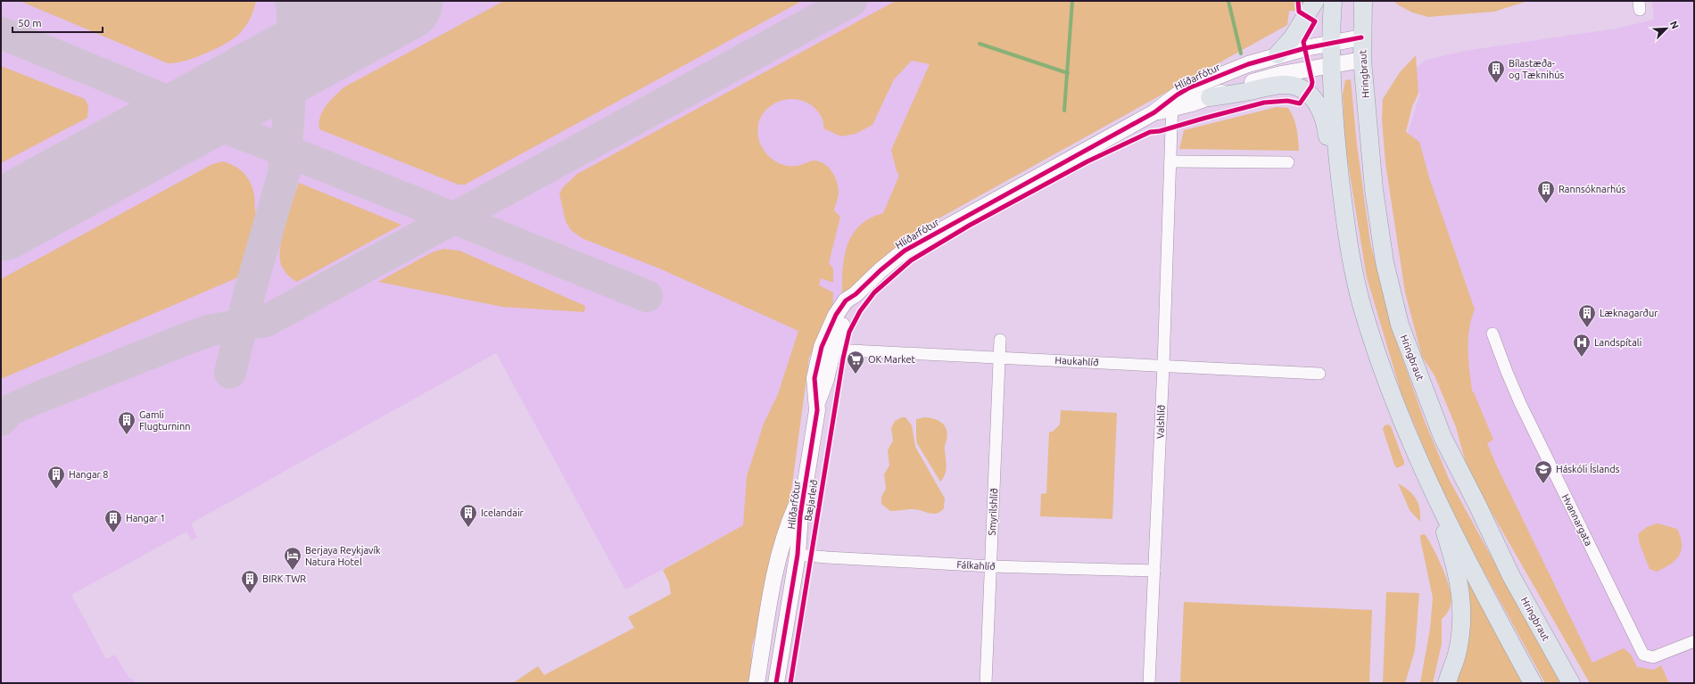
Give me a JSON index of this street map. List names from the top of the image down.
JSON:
{
  "streets": {
    "main road": ["Hringbraut"],
    "street": [
      "Hlíðarfótur",
      "Haukahlíð",
      "Valshlíð",
      "Smyrilshlíð",
      "Hvannargata",
      "Fálkahlíð"
    ],
    "cycle path": ["Bæjarleið"]
  },
  "crossings": [
    ["Hringbraut", "Hlíðarfótur"],
    ["Hlíðarfótur", "Haukahlíð"],
    ["Hlíðarfótur", "Valshlíð"],
    ["Hlíðarfótur", "Fálkahlíð"],
    ["Haukahlíð", "Valshlíð"],
    ["Haukahlíð", "Smyrilshlíð"],
    ["Valshlíð", "Fálkahlíð"],
    ["Smyrilshlíð", "Fálkahlíð"]
  ],
  "places": {
    "building": [
      "Bílastæða- og Tæknihús",
      "Rannsóknarhús",
      "Læknagarður",
      "Gamli Flugturninn",
      "Hangar 8",
      "Icelandair",
      "Hangar 1",
      "BIRK TWR"
    ],
    "hospital": ["Landspítali"],
    "supermarket": ["OK Market"],
    "school or university": ["Háskóli Íslands"],
    "hotel": ["Berjaya Reykjavík Natura Hotel"]
  },
  "scale_bar": "50 m",
  "north": "top right"
}
